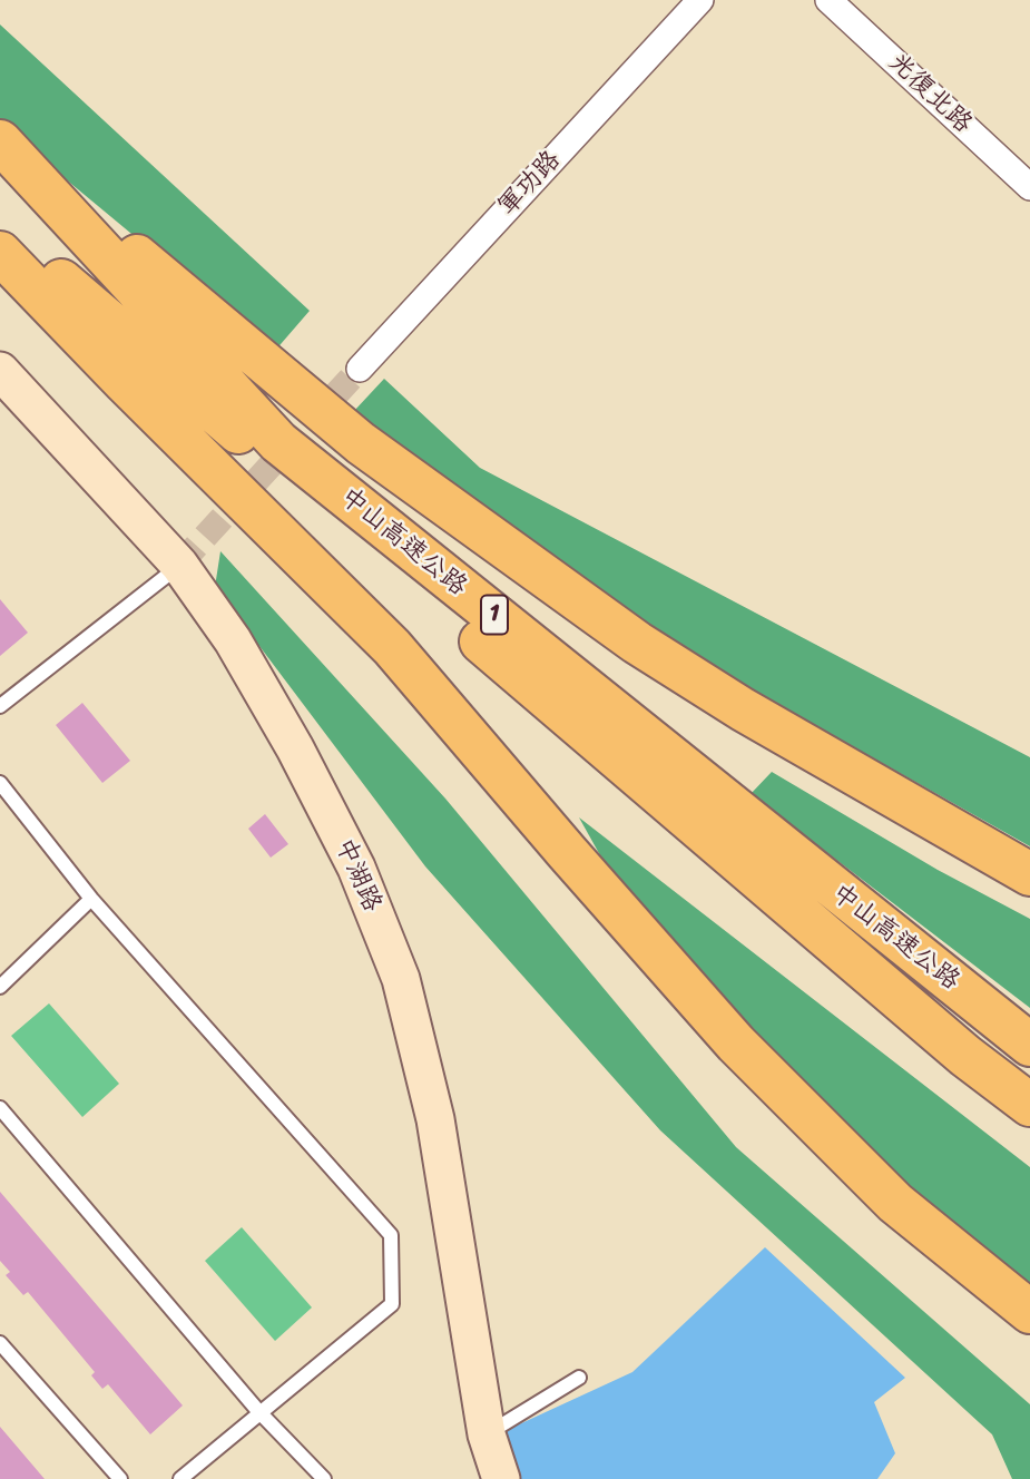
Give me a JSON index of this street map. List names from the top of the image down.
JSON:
{
  "streets": {
    "highway": ["中山高速公路", "1"],
    "street": ["光復北路", "軍功路", "中湖路"]
  }
}
